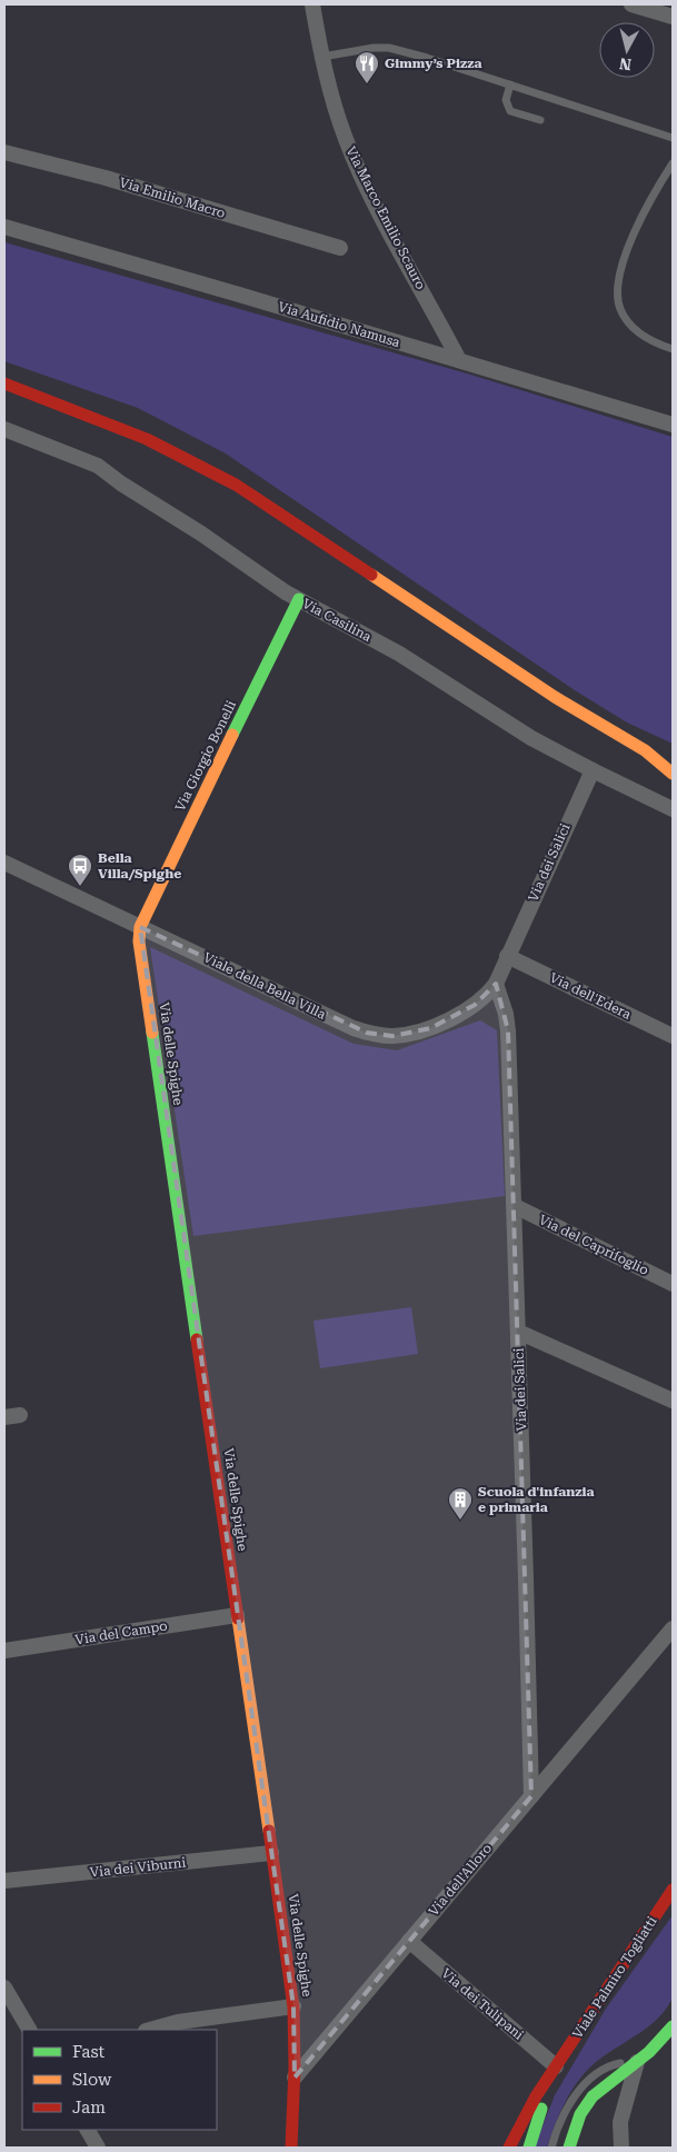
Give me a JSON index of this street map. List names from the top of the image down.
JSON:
{
  "streets": {
    "street": [
      "Via Emilio Macro",
      "Via Marco Emilio Scauro",
      "Via Aufidio Namusa",
      "Via Casilina",
      "Via Giorgio Bonelli",
      "Via dei Salici",
      "Viale della Bella Villa",
      "Via dell'Edera",
      "Via delle Spighe",
      "Via del Caprifoglio",
      "Via del Campo",
      "Via dei Viburni",
      "Via dell'Alloro",
      "Viale Palmiro Togliatti",
      "Via dei Tulipani"
    ]
  },
  "crossings": [
    ["Via Marco Emilio Scauro", "Via Aufidio Namusa"],
    ["Via Casilina", "Via Giorgio Bonelli"],
    ["Via Casilina", "Via dei Salici"],
    ["Via Giorgio Bonelli", "Viale della Bella Villa"],
    ["Via Giorgio Bonelli", "Via delle Spighe"],
    ["Via dei Salici", "Viale della Bella Villa"],
    ["Via dei Salici", "Via dell'Edera"],
    ["Via dei Salici", "Via del Caprifoglio"],
    ["Via dei Salici", "Via dell'Alloro"],
    ["Viale della Bella Villa", "Via dell'Edera"],
    ["Viale della Bella Villa", "Via delle Spighe"],
    ["Via delle Spighe", "Via del Campo"],
    ["Via delle Spighe", "Via dei Viburni"],
    ["Via delle Spighe", "Via dell'Alloro"],
    ["Via dell'Alloro", "Via dei Tulipani"],
    ["Viale Palmiro Togliatti", "Via dei Tulipani"]
  ],
  "places": {
    "restaurant": ["Gimmy’s Pizza"],
    "bus stop": ["Bella Villa/Spighe"],
    "building": ["Scuola d'infanzia e primaria"]
  },
  "legend": ["Fast", "Slow", "Jam"],
  "north": "bottom"
}
